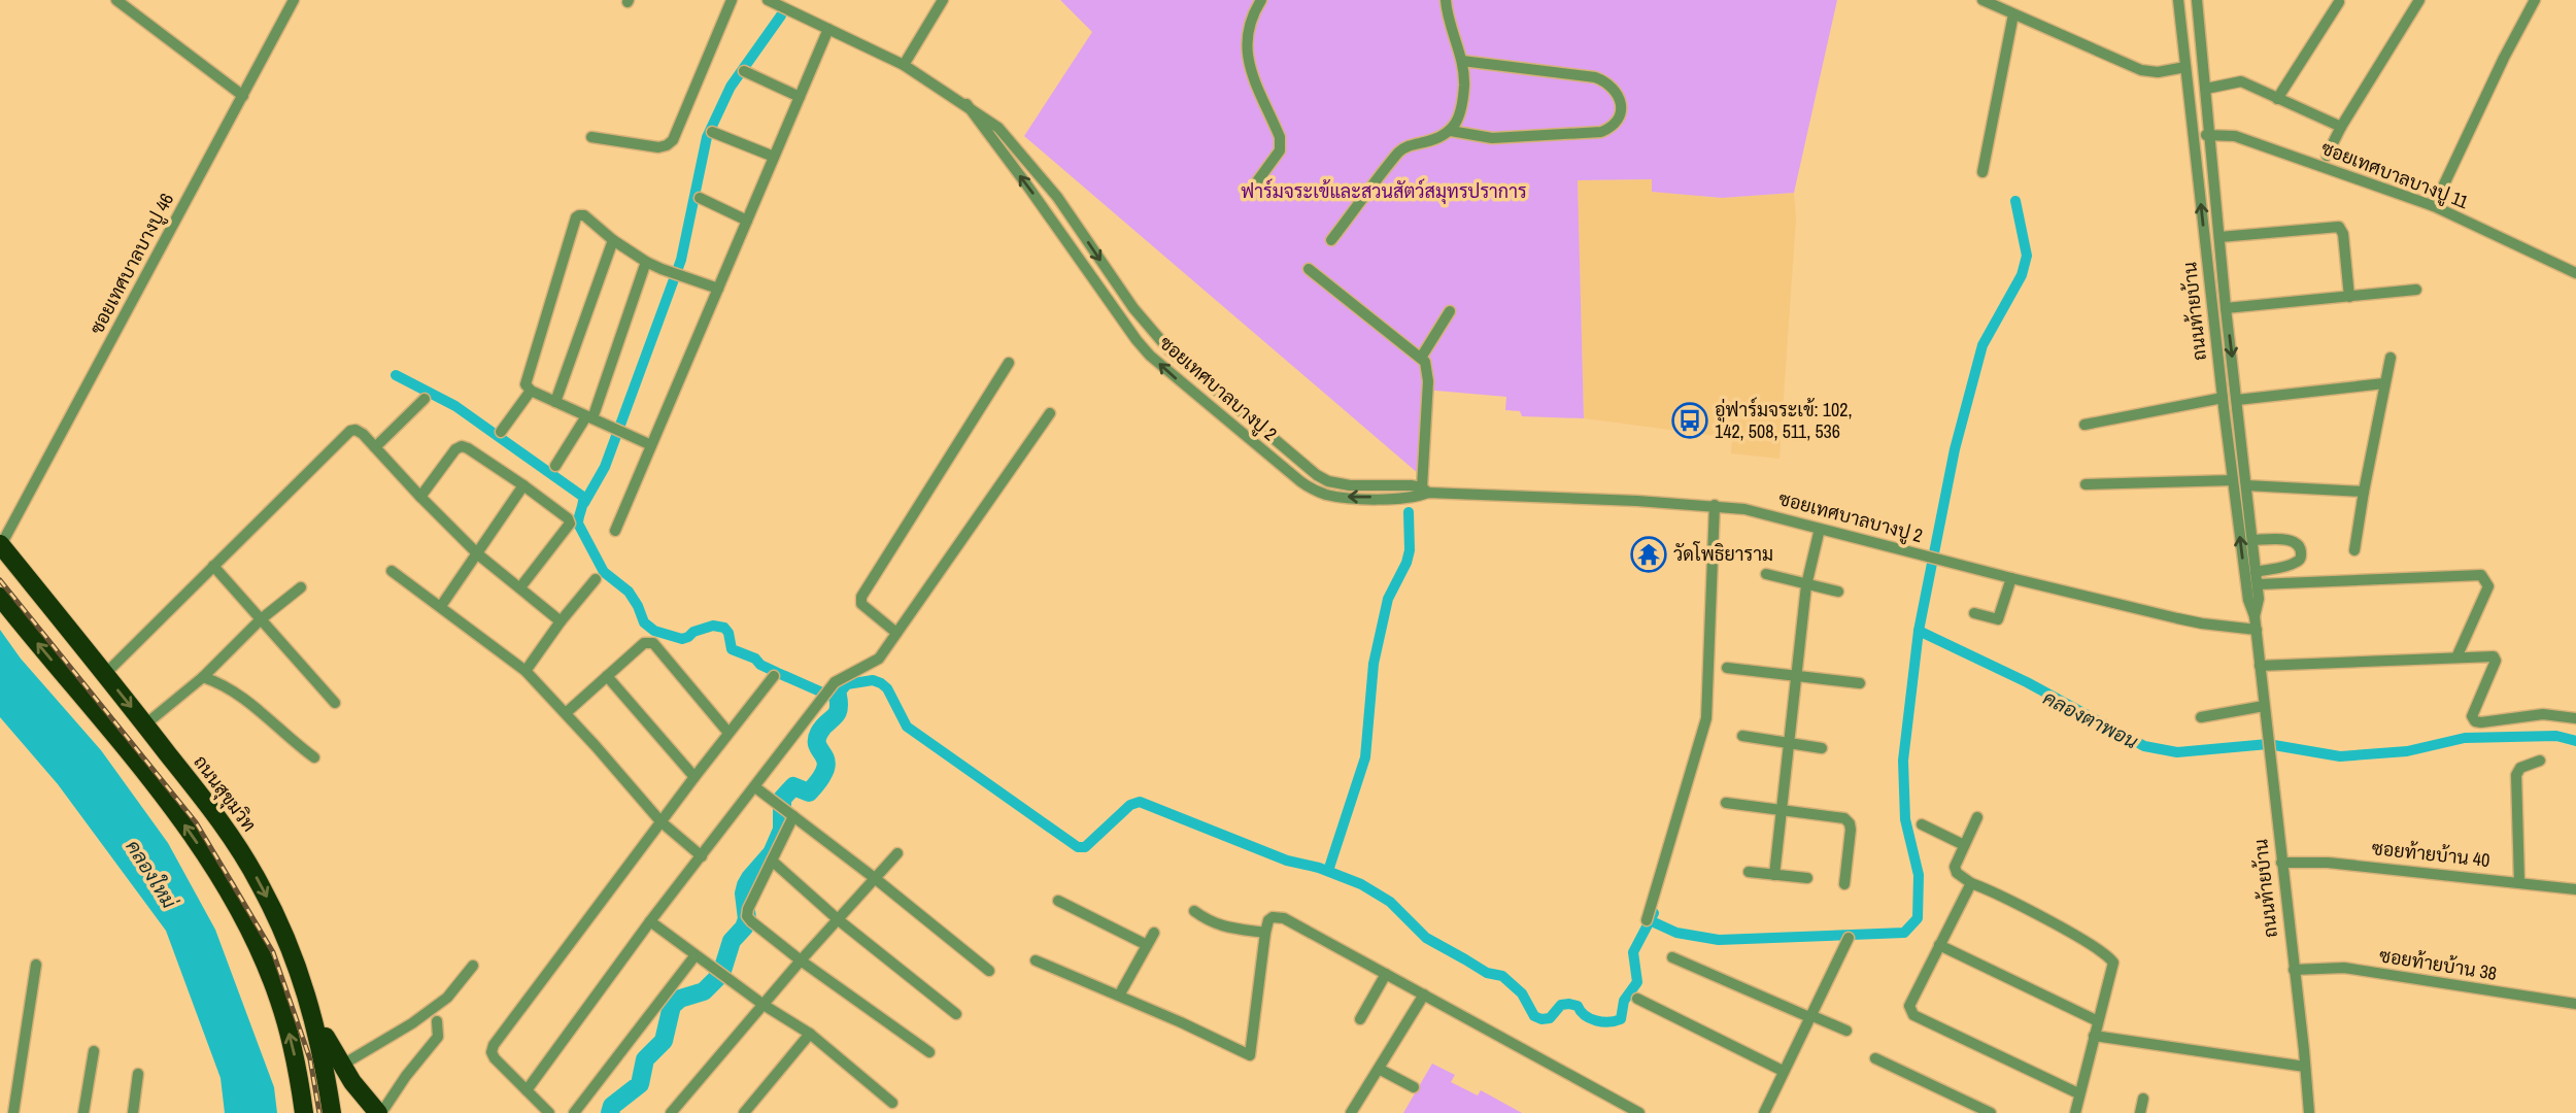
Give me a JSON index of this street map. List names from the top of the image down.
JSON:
{
  "streets": {
    "highway": ["ถนนสุขุมวิท"],
    "street": [
      "ซอยเทศบาลบางปู 11",
      "ซอยเทศบาลบางปู 46",
      "ถนนท้ายบ้าน",
      "ซอยเทศบาลบางปู 2",
      "ซอยท้ายบ้าน 40",
      "ซอยท้ายบ้าน 38"
    ]
  },
  "crossings": [
    ["ซอยเทศบาลบางปู 11", "ถนนท้ายบ้าน"],
    ["ซอยเทศบาลบางปู 46", "ถนนสุขุมวิท"],
    ["ถนนท้ายบ้าน", "ซอยเทศบาลบางปู 2"],
    ["ถนนท้ายบ้าน", "ซอยท้ายบ้าน 40"],
    ["ถนนท้ายบ้าน", "ซอยท้ายบ้าน 38"]
  ],
  "water": ["คลองตาพอน", "คลองใหม่"],
  "parks": ["ฟาร์มจระเข้และสวนสัตว์สมุทรปราการ"],
  "places": {
    "bus stop": ["อู่ฟาร์มจระเข้: 102, 142, 508, 511, 536"],
    "temple": ["วัดโพธิยาราม"]
  }
}
